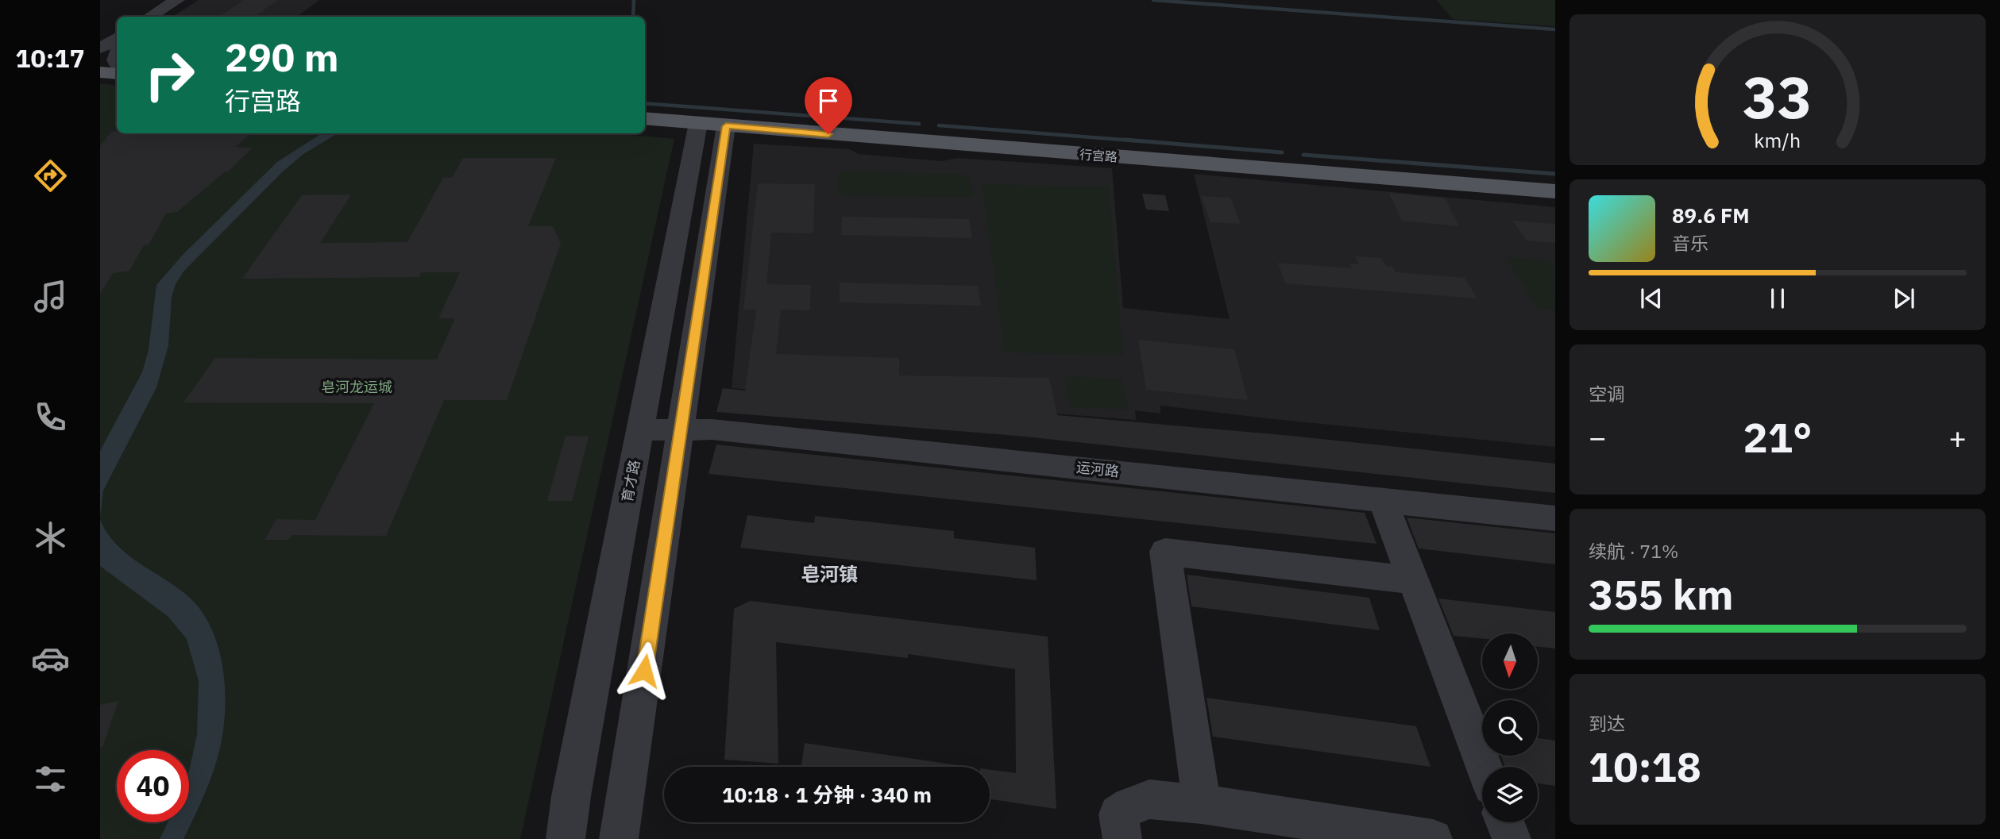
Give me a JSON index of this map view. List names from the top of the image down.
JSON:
{
  "streets": {
    "main road": ["行宫路"],
    "street": ["运河路", "育才路"]
  },
  "crossings": [
    ["行宫路", "育才路"],
    ["运河路", "育才路"]
  ],
  "districts": ["皂河镇"],
  "parks": ["皂河龙运城"],
  "north": "bottom",
  "page": {
    "tabs": "10:17",
    "turn": ["290 m", "行宫路"],
    "song": ["89.6 FM", "音乐"],
    "tile": [
      "空调",
      ["续航 · 71%", "355 km"],
      ["到达", "10:18"]
    ],
    "heat": ["−", "21°", "+"],
    "limit": "40",
    "trip": "10:18 · 1 分钟 · 340 m",
    "gauge": ["33", "km/h"]
  }
}
